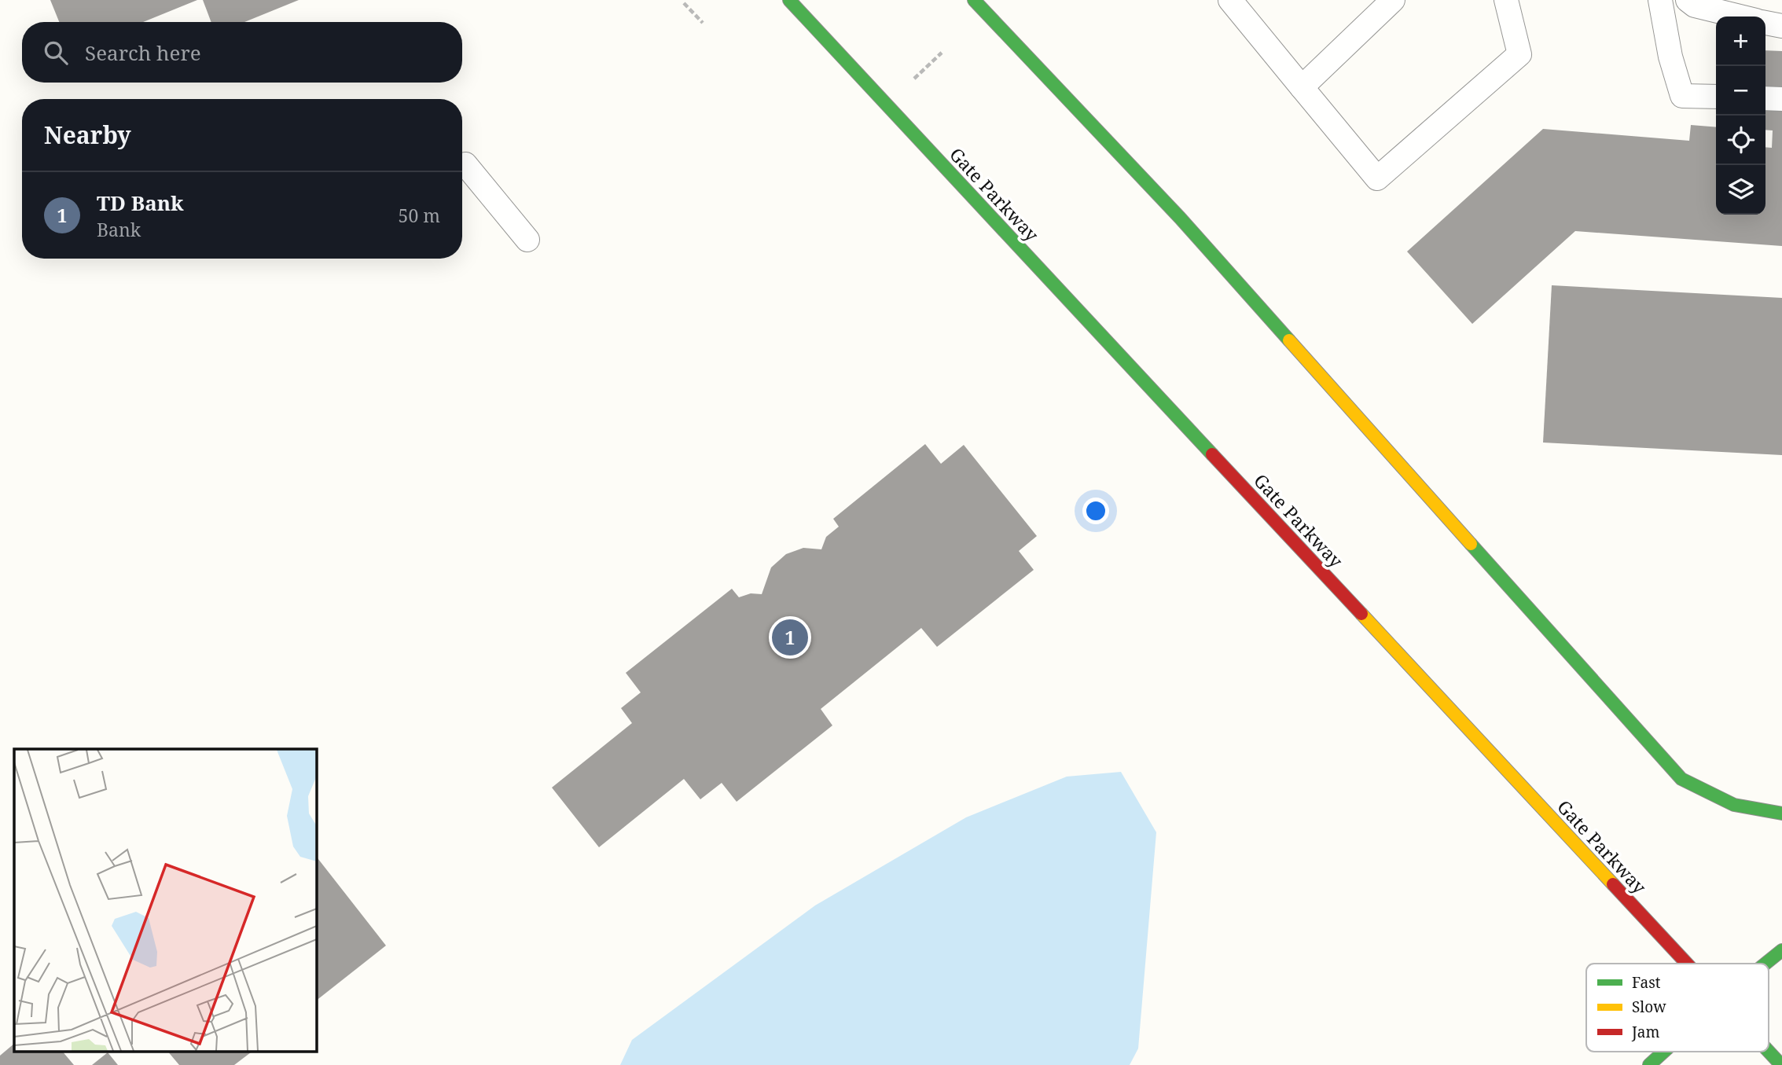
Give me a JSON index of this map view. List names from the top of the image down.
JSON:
{
  "streets": {
    "main road": ["Gate Parkway"]
  },
  "legend": ["Fast", "Slow", "Jam"],
  "page": {
    "map_buttons": ["+", "−"],
    "search": "Search here",
    "heading": "Nearby",
    "list": [
      {
        "mark": "1",
        "name": "TD Bank",
        "note": "Bank",
        "value": "50 m"
      }
    ],
    "pins": "1"
  }
}
